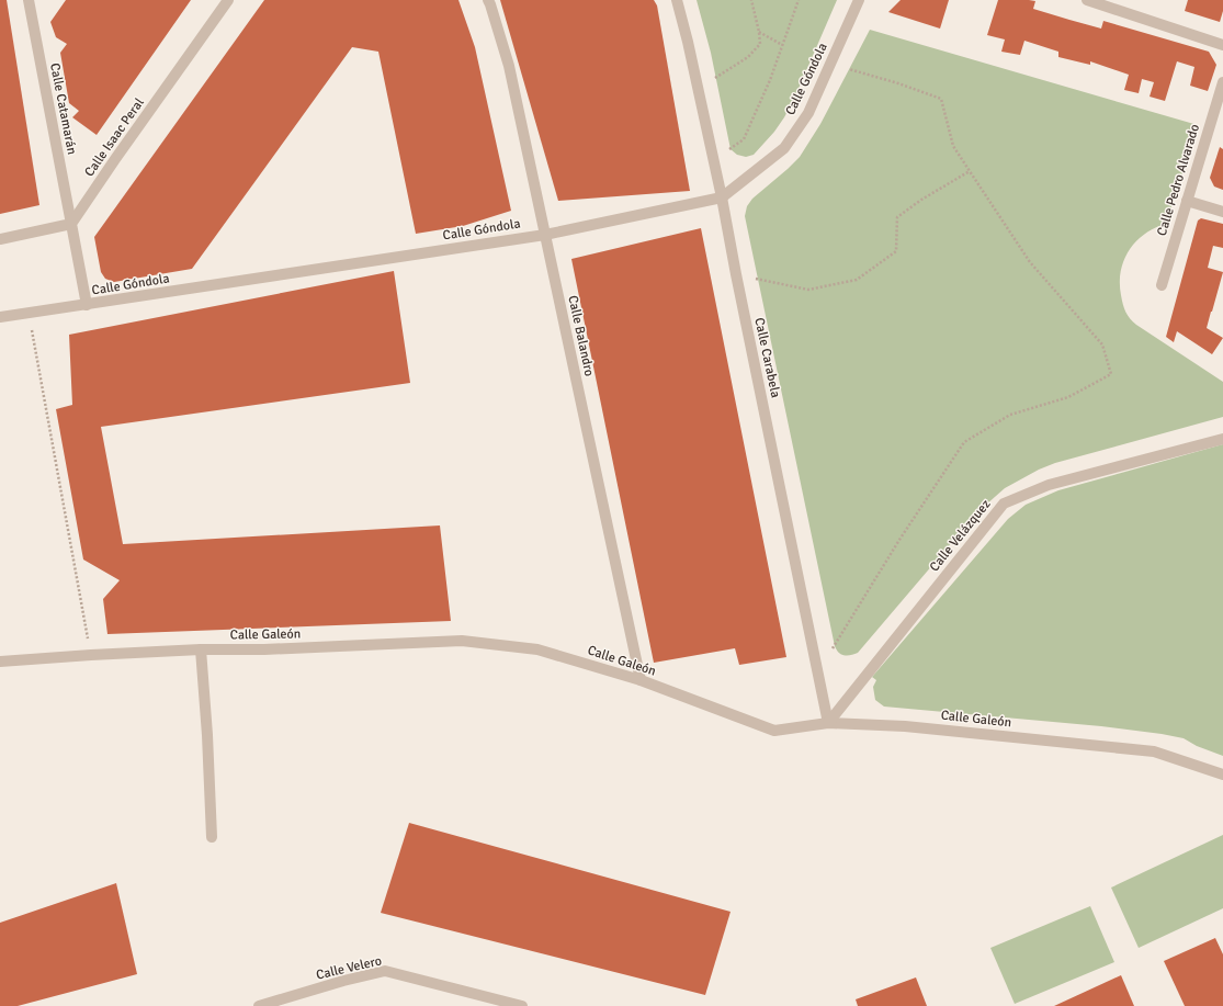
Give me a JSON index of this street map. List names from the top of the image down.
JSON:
{
  "streets": {
    "street": [
      "Calle Góndola",
      "Calle Catamarán",
      "Calle Isaac Peral",
      "Calle Pedro Alvarado",
      "Calle Balandro",
      "Calle Carabela",
      "Calle Velázquez",
      "Calle Galeón",
      "Calle Velero"
    ]
  },
  "crossings": [
    ["Calle Góndola", "Calle Balandro"],
    ["Calle Góndola", "Calle Carabela"],
    ["Calle Catamarán", "Calle Isaac Peral"],
    ["Calle Balandro", "Calle Galeón"],
    ["Calle Carabela", "Calle Velázquez"],
    ["Calle Carabela", "Calle Galeón"],
    ["Calle Velázquez", "Calle Galeón"]
  ]
}
